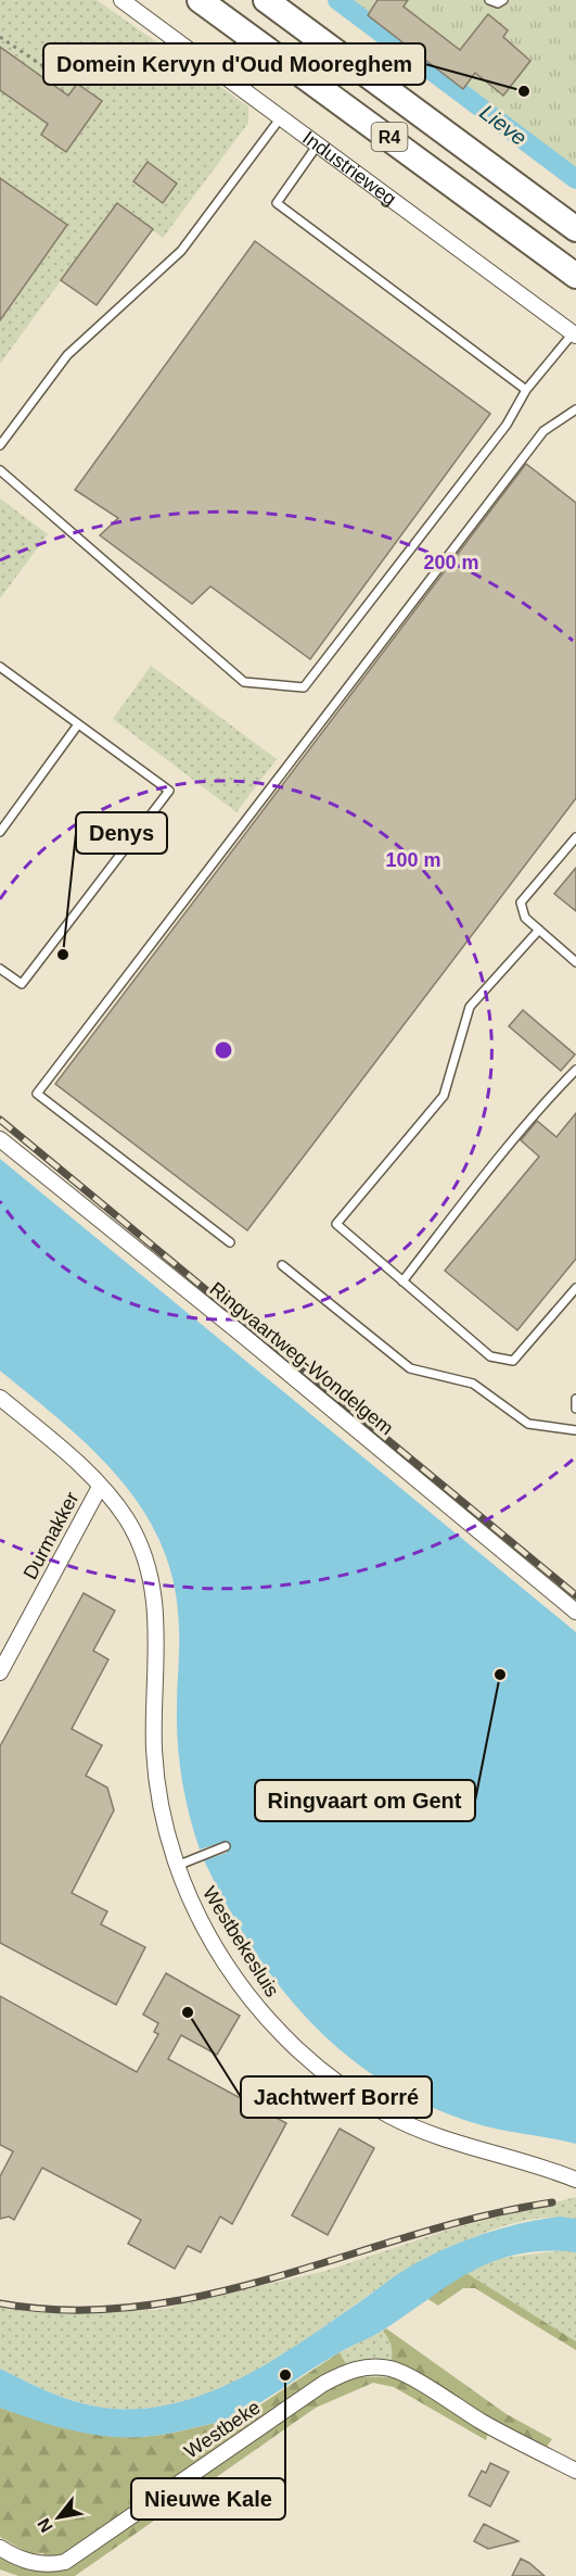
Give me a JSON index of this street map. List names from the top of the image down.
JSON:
{
  "streets": {
    "highway": ["R4"],
    "street": [
      "Industrieweg",
      "Ringvaartweg-Wondelgem",
      "Durmakker",
      "Westbekesluis",
      "Westbeke"
    ]
  },
  "crossings": [
    ["Durmakker", "Westbekesluis"]
  ],
  "water": ["Lieve"],
  "places": [
    "Domein Kervyn d'Oud Mooreghem",
    "Denys",
    "Ringvaart om Gent",
    "Jachtwerf Borré",
    "Nieuwe Kale"
  ],
  "north": "bottom left",
  "rings": ["200 m", "100 m"]
}
